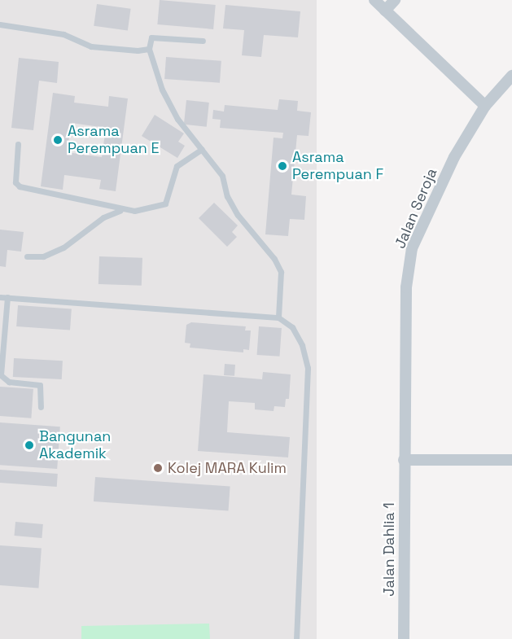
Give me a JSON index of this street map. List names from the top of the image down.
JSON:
{
  "streets": {
    "street": ["Jalan Seroja", "Jalan Dahlia 1"]
  },
  "crossings": [
    ["Jalan Seroja", "Jalan Dahlia 1"]
  ],
  "places": [
    "Asrama Perempuan E",
    "Asrama Perempuan F",
    "Bangunan Akademik",
    "Kolej MARA Kulim"
  ]
}
